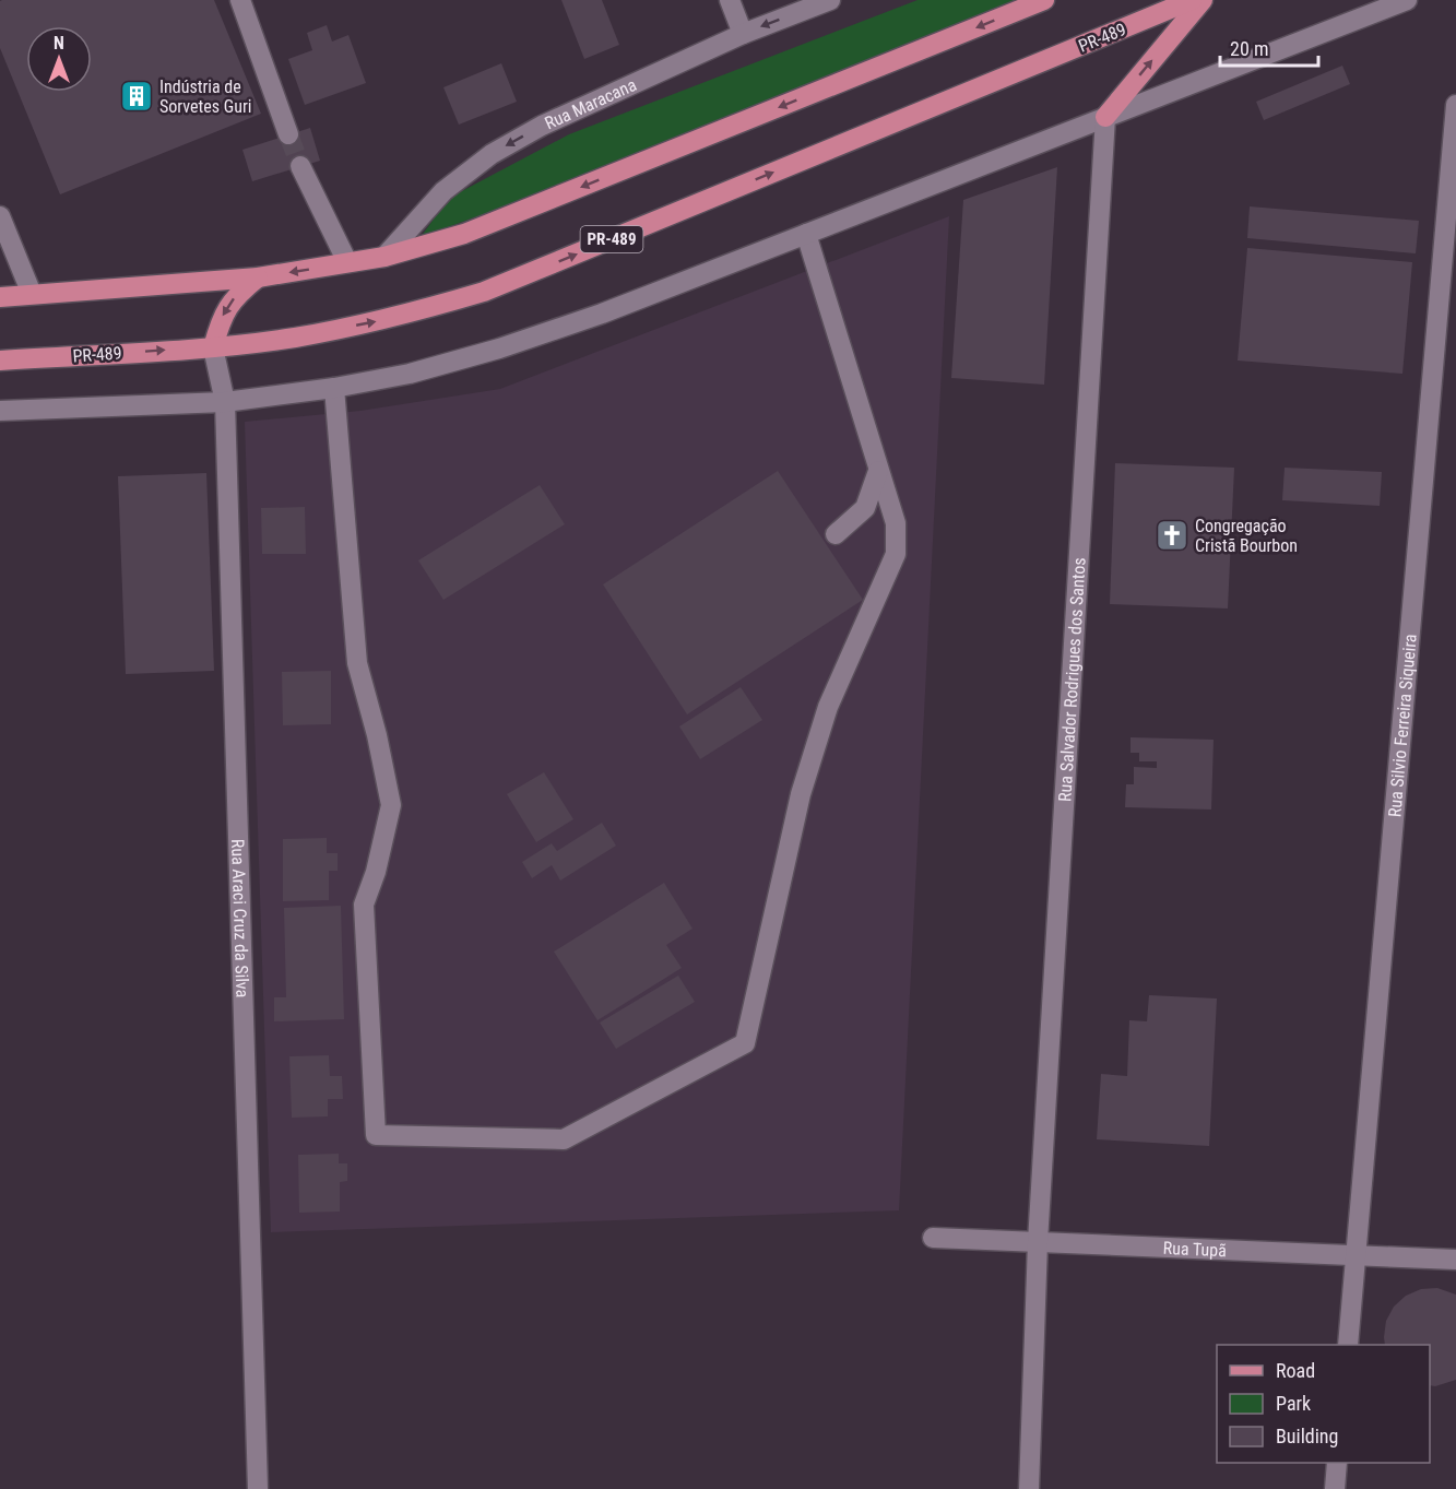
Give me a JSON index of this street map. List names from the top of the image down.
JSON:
{
  "streets": {
    "main road": ["PR-489"],
    "street": [
      "Rua Maracana",
      "Rua Salvador Rodrigues dos Santos",
      "Rua Silvio Ferreira Siqueira",
      "Rua Araci Cruz da Silva",
      "Rua Tupã"
    ]
  },
  "crossings": [
    ["PR-489", "Rua Araci Cruz da Silva"],
    ["Rua Salvador Rodrigues dos Santos", "Rua Tupã"],
    ["Rua Silvio Ferreira Siqueira", "Rua Tupã"]
  ],
  "one_way": ["Rua Maracana"],
  "places": {
    "building": ["Indústria de Sorvetes Guri"],
    "church": ["Congregação Cristã Bourbon"]
  },
  "legend": ["Road", "Park", "Building"],
  "scale_bar": "20 m",
  "north": "top"
}
